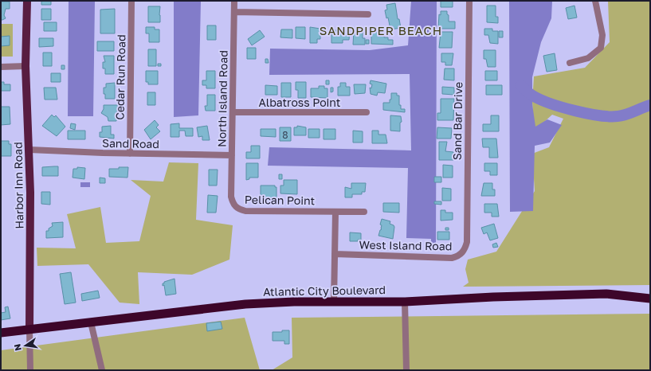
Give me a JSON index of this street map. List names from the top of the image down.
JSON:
{
  "streets": {
    "highway": ["Atlantic City Boulevard"],
    "main road": ["Harbor Inn Road"],
    "street": [
      "Cedar Run Road",
      "North Island Road",
      "Albatross Point",
      "Sand Bar Drive",
      "Sand Road",
      "Pelican Point",
      "West Island Road"
    ]
  },
  "crossings": [
    ["Cedar Run Road", "Sand Road"],
    ["North Island Road", "Albatross Point"],
    ["North Island Road", "Sand Road"],
    ["North Island Road", "Pelican Point"],
    ["Sand Bar Drive", "West Island Road"],
    ["Sand Road", "Harbor Inn Road"],
    ["Harbor Inn Road", "Atlantic City Boulevard"]
  ],
  "districts": ["SANDPIPER BEACH"],
  "house_numbers": ["8"],
  "north": "left"
}
